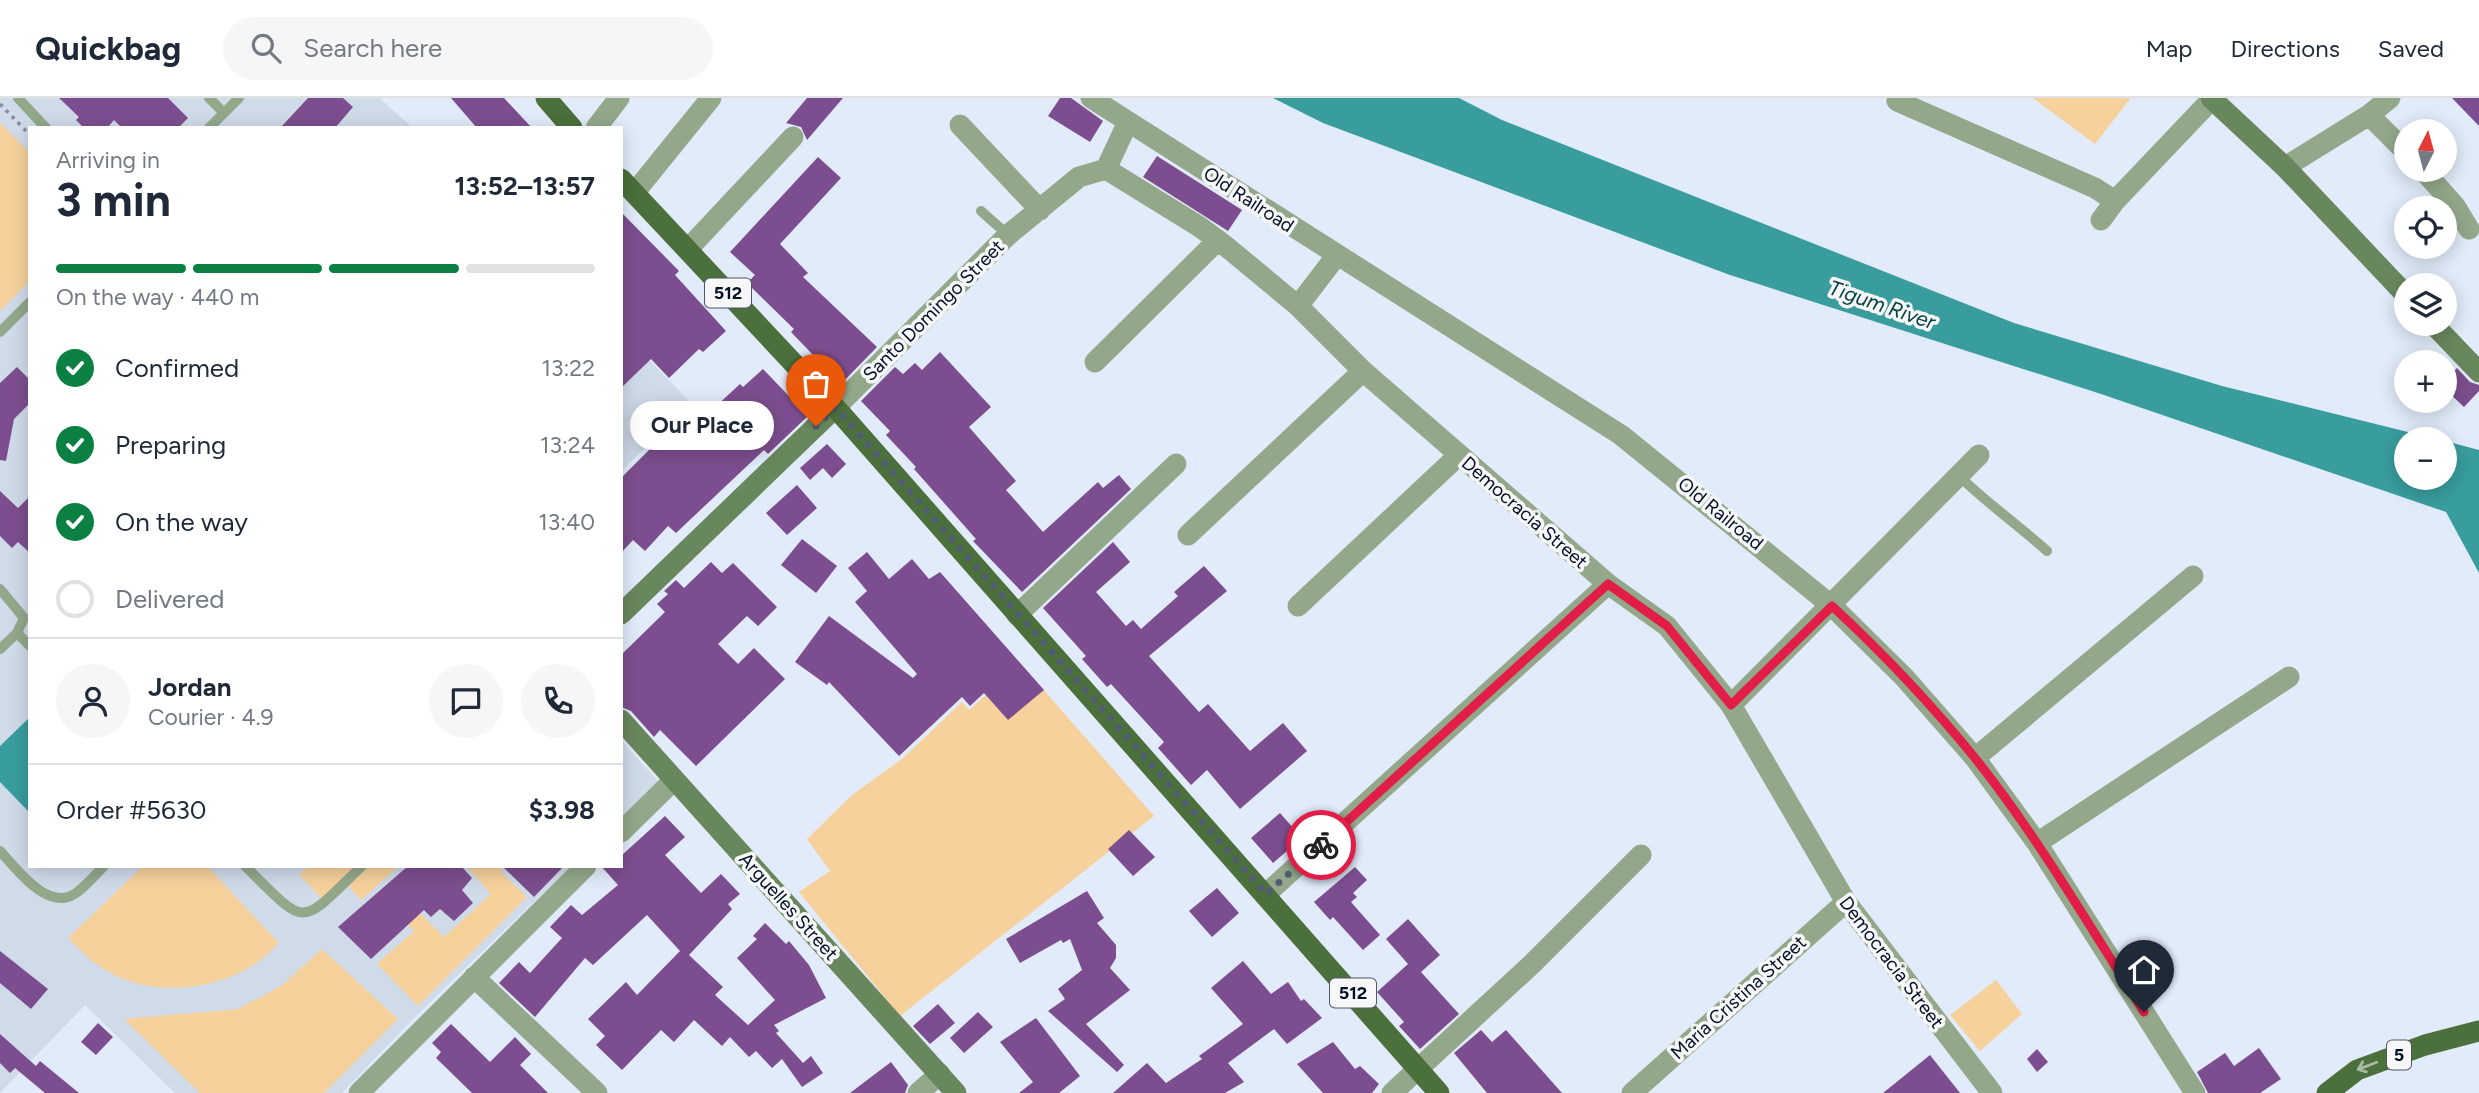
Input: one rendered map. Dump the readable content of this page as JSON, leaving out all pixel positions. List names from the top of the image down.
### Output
{
  "streets": {
    "main road": ["512", "5"],
    "street": [
      "Old Railroad",
      "Santo Domingo Street",
      "Democracia Street",
      "Arguelles Street",
      "Maria Cristina Street"
    ]
  },
  "crossings": [
    ["512", "Santo Domingo Street"],
    ["Santo Domingo Street", "Democracia Street"],
    ["Democracia Street", "Maria Cristina Street"]
  ],
  "water": ["Tigum River"],
  "places": ["Our Place"],
  "north": "top",
  "page": {
    "header": "Quickbag",
    "search": "Search here",
    "nav": ["Map", "Directions", "Saved"],
    "map_buttons": ["+", "−"],
    "heading": ["3 min", "Arriving in", "13:52–13:57"],
    "panel": [
      "Jordan",
      "Courier · 4.9",
      "Order #5630",
      "$3.98"
    ],
    "bar": "On the way · 440 m",
    "list": [
      ["Confirmed", "13:22"],
      ["Preparing", "13:24"],
      ["On the way", "13:40"],
      "Delivered"
    ],
    "bubble": "Our Place"
  }
}
